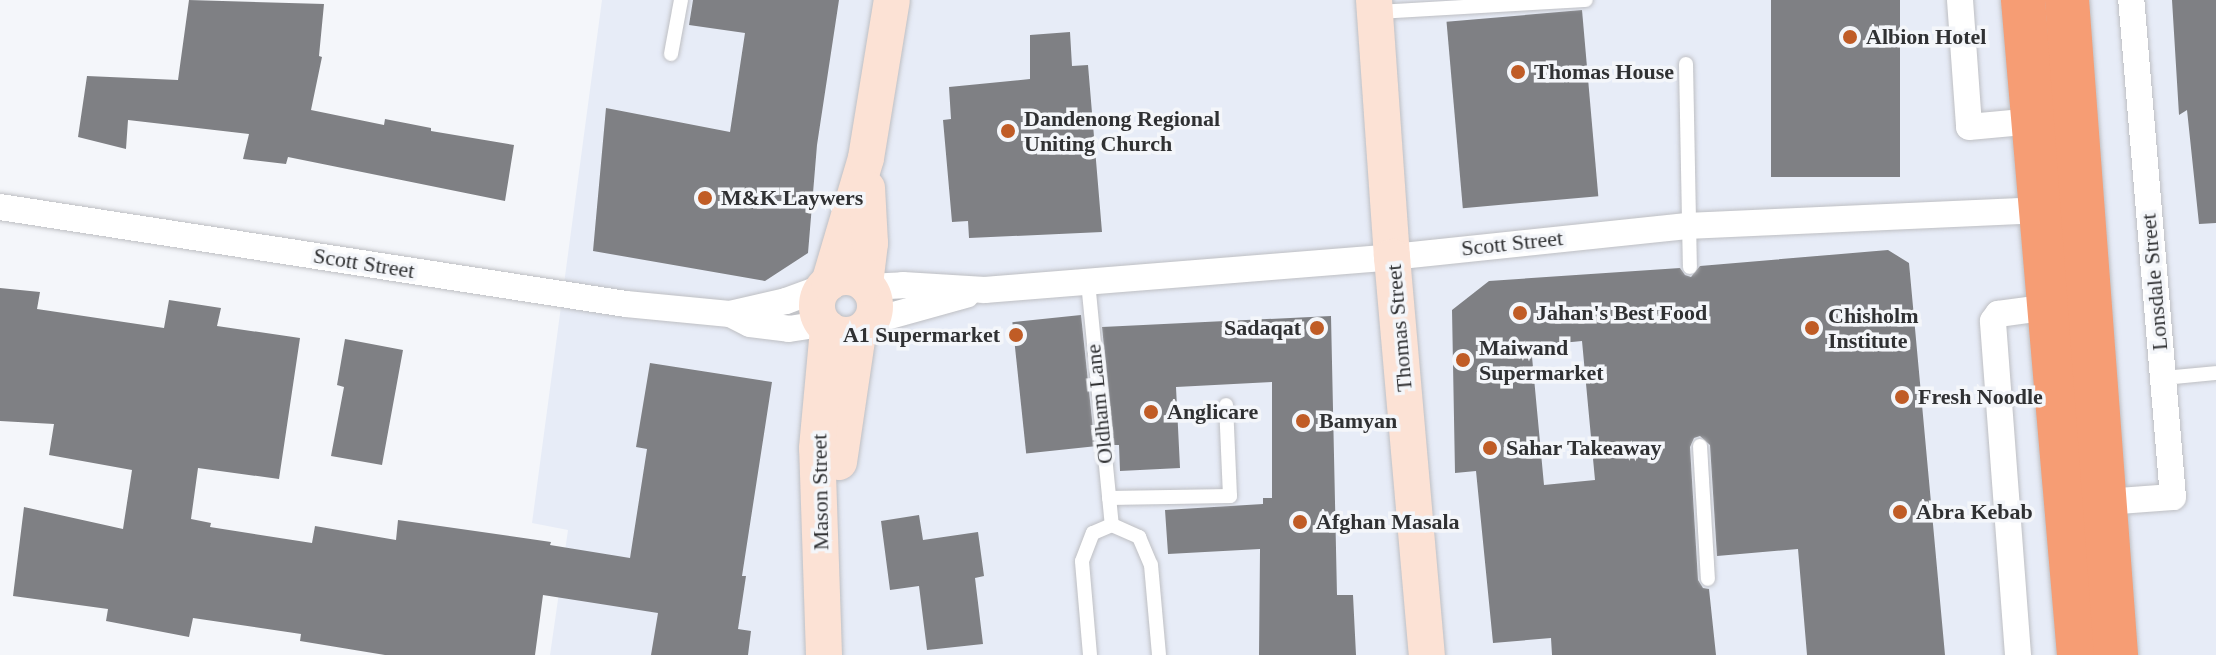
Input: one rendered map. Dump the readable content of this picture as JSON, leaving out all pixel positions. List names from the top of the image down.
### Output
{
  "streets": {
    "street": [
      "Scott Street",
      "Lonsdale Street",
      "Thomas Street",
      "Mason Street"
    ],
    "lane": ["Oldham Lane"]
  },
  "crossings": [
    ["Scott Street", "Thomas Street"],
    ["Scott Street", "Oldham Lane"],
    ["Scott Street", "Mason Street"]
  ],
  "places": [
    "Albion Hotel",
    "Thomas House",
    "Dandenong Regional Uniting Church",
    "M&K Laywers",
    "Jahan's Best Food",
    "Sadaqat",
    "Chisholm Institute",
    "A1 Supermarket",
    "Maiwand Supermarket",
    "Fresh Noodle",
    "Anglicare",
    "Bamyan",
    "Sahar Takeaway",
    "Abra Kebab",
    "Afghan Masala"
  ]
}
